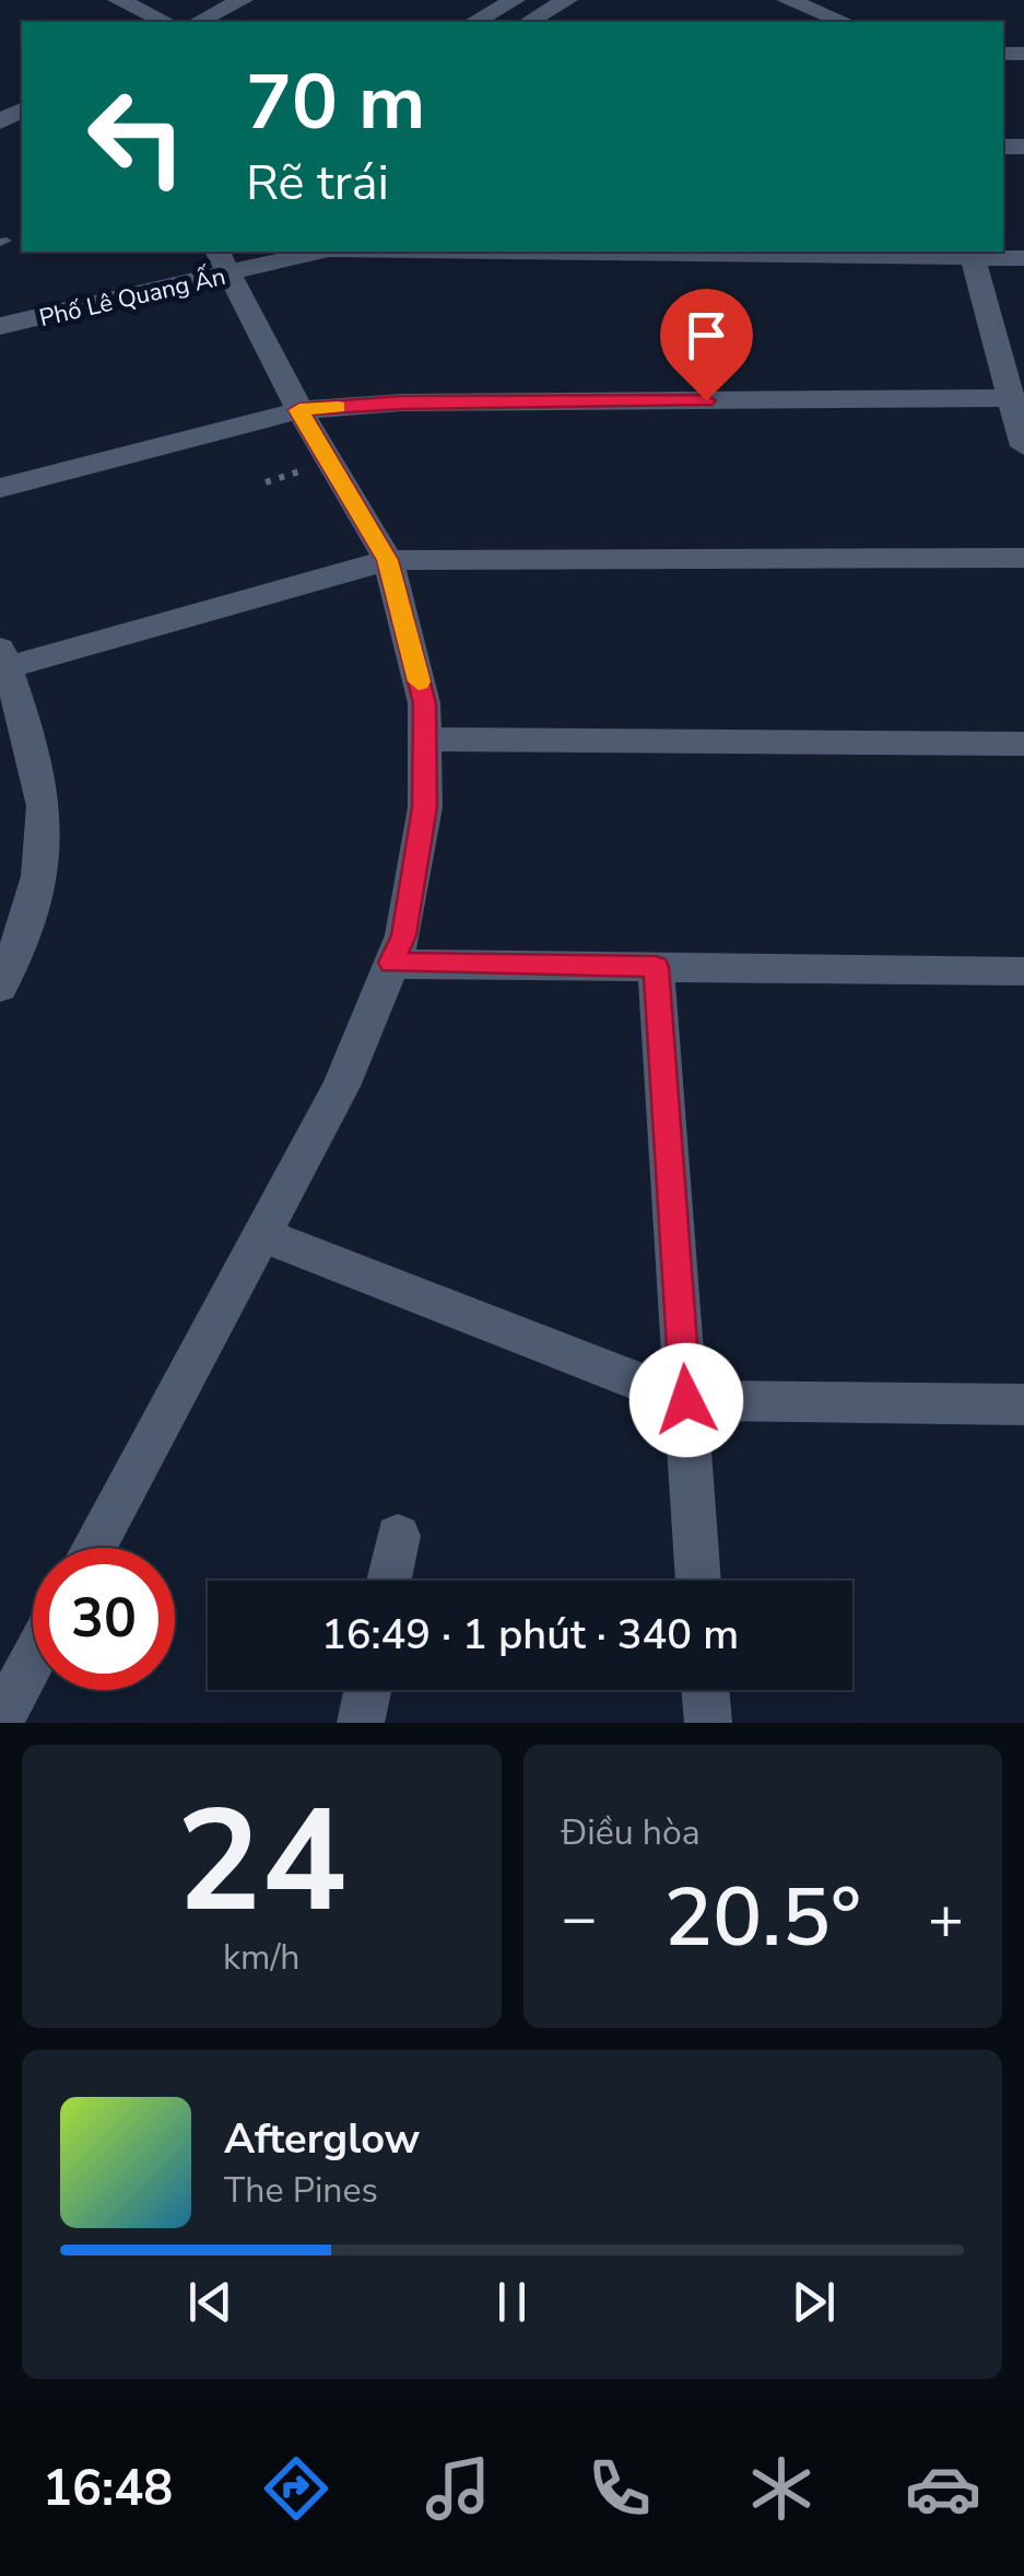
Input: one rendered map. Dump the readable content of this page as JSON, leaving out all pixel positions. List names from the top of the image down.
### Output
{
  "streets": {
    "street": ["Phố Lê Quang Ấn"]
  },
  "page": {
    "turn": ["70 m", "Rẽ trái"],
    "limit": "30",
    "trip": "16:49 · 1 phút · 340 m",
    "tile": [
      ["24", "km/h"],
      "Điều hòa"
    ],
    "heat": ["−", "20.5°", "+"],
    "song": ["Afterglow", "The Pines"],
    "tabs": "16:48"
  }
}
